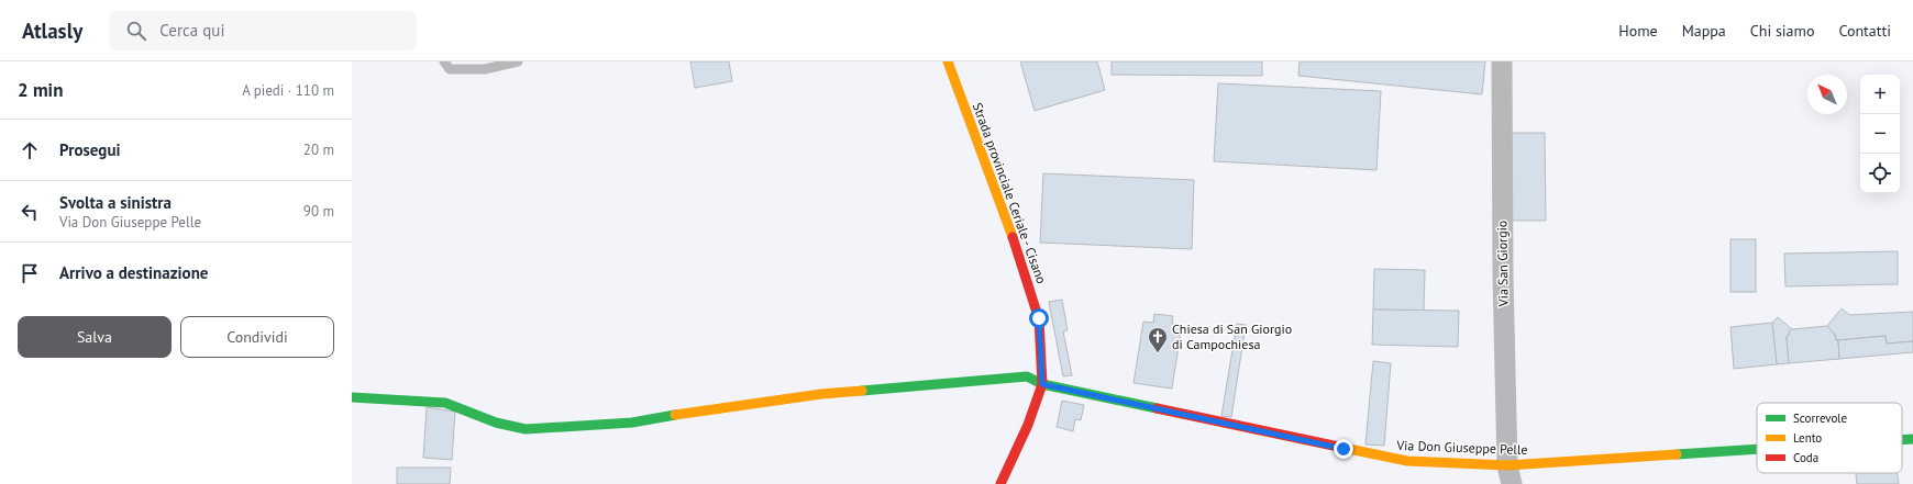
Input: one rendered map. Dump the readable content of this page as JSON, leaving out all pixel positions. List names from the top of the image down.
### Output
{
  "streets": {
    "street": ["Strada provinciale Ceriale - Cisano", "Via San Giorgio", "Via Don Giuseppe Pelle"]
  },
  "crossings": [
    ["Strada provinciale Ceriale - Cisano", "Via Don Giuseppe Pelle"],
    ["Via San Giorgio", "Via Don Giuseppe Pelle"]
  ],
  "places": {
    "church": ["Chiesa di San Giorgio di Campochiesa"]
  },
  "legend": ["Scorrevole", "Lento", "Coda"],
  "north": "top left",
  "page": {
    "header": "Atlasly",
    "search": "Cerca qui",
    "nav": [
      "Home",
      "Mappa",
      "Chi siamo",
      "Contatti"
    ],
    "heading": ["2 min", "A piedi · 110 m"],
    "map_buttons": ["+", "−"],
    "list": [
      ["Prosegui", "20 m"],
      ["Svolta a sinistra", "Via Don Giuseppe Pelle", "90 m"],
      "Arrivo a destinazione"
    ],
    "buttons": ["Salva", "Condividi"]
  }
}
